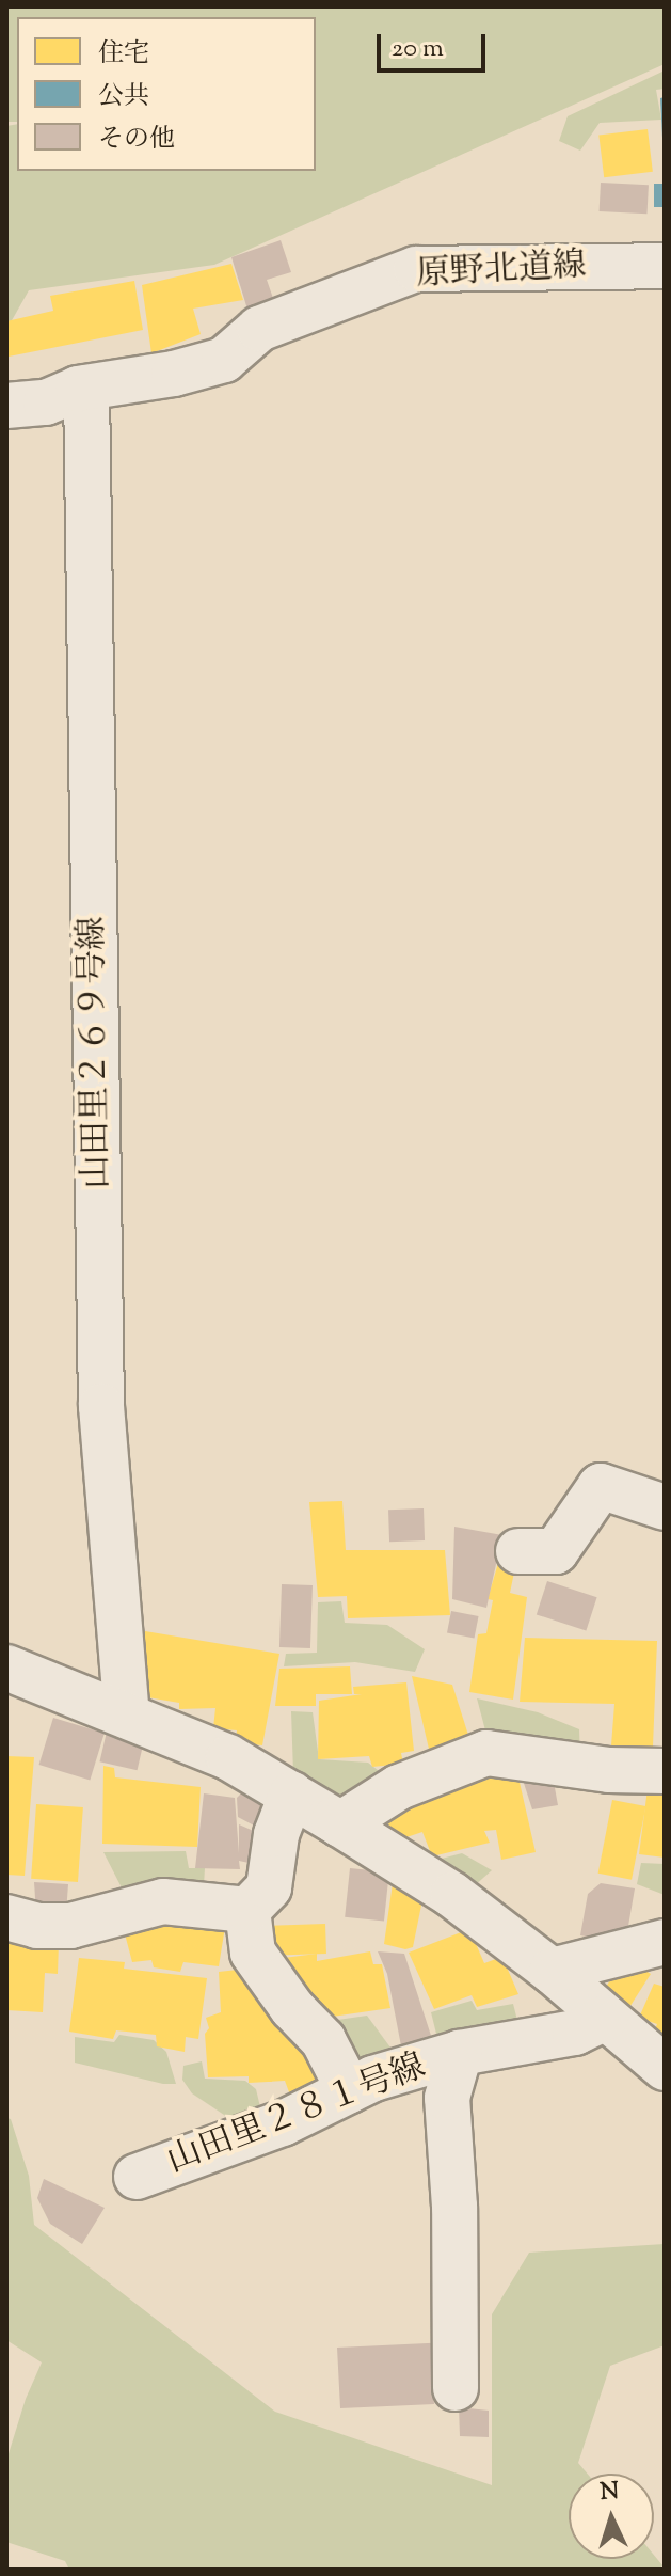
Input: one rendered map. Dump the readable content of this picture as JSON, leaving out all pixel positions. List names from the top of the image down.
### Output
{
  "streets": {
    "street": ["原野北道線", "山田里２６９号線", "山田里２８１号線"]
  },
  "crossings": [
    ["原野北道線", "山田里２６９号線"]
  ],
  "legend": ["住宅", "公共", "その他"],
  "scale_bar": "20 m",
  "north": "top"
}
